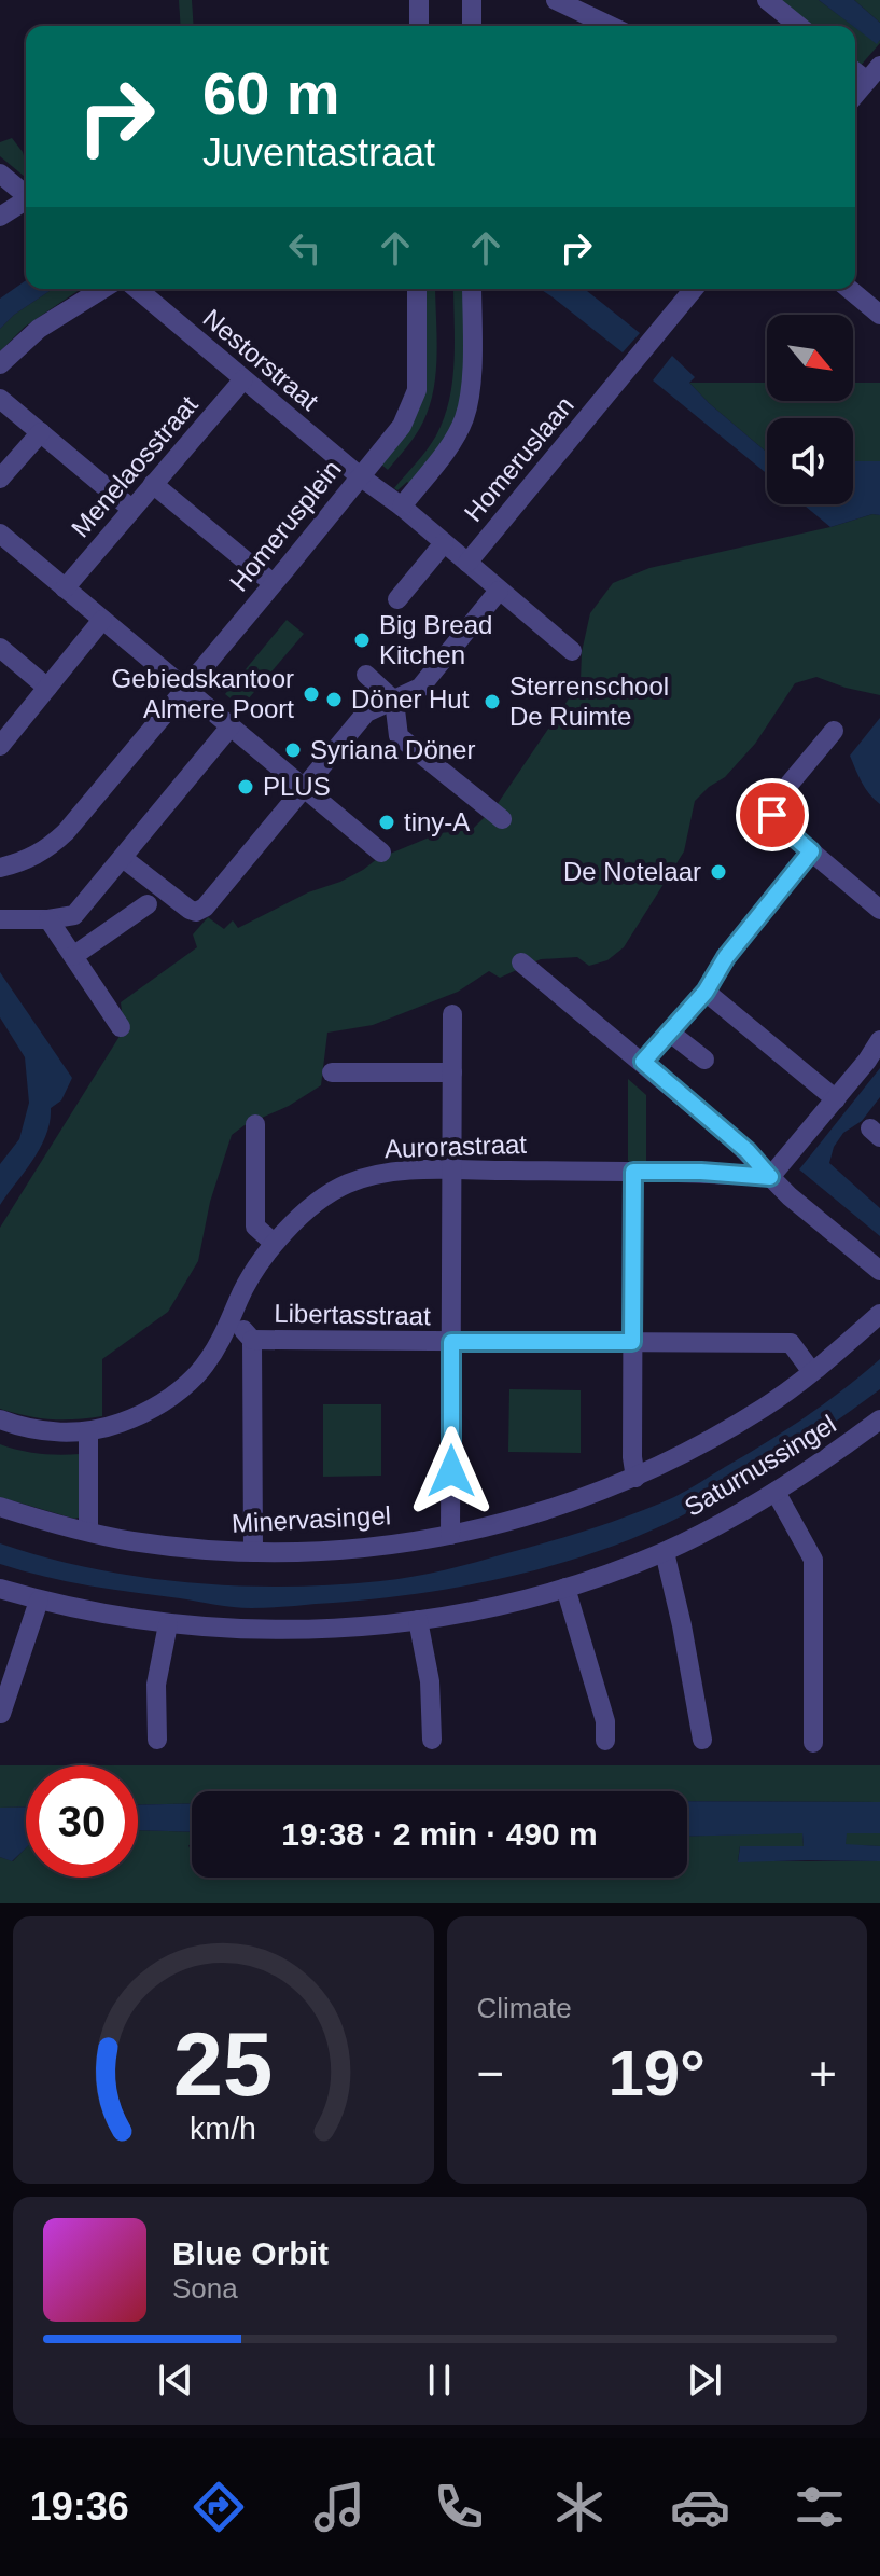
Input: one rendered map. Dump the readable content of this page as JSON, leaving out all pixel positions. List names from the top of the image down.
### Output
{
  "streets": {
    "street": [
      "Nestorstraat",
      "Homeruslaan",
      "Menelaosstraat",
      "Homerusplein",
      "Aurorastraat",
      "Libertasstraat",
      "Saturnussingel",
      "Minervasingel"
    ]
  },
  "crossings": [
    ["Nestorstraat", "Homeruslaan"],
    ["Nestorstraat", "Menelaosstraat"],
    ["Nestorstraat", "Homerusplein"],
    ["Homeruslaan", "Homerusplein"],
    ["Libertasstraat", "Minervasingel"]
  ],
  "places": [
    "Big Bread Kitchen",
    "Gebiedskantoor Almere Poort",
    "Döner Hut",
    "Sterrenschool De Ruimte",
    "Syriana Döner",
    "PLUS",
    "tiny-A",
    "De Notelaar"
  ],
  "north": "bottom right",
  "page": {
    "turn": ["60 m", "Juventastraat"],
    "limit": "30",
    "trip": "19:38 · 2 min · 490 m",
    "tile": "Climate",
    "heat": ["−", "19°", "+"],
    "song": ["Blue Orbit", "Sona"],
    "tabs": "19:36",
    "gauge": ["25", "km/h"]
  }
}
